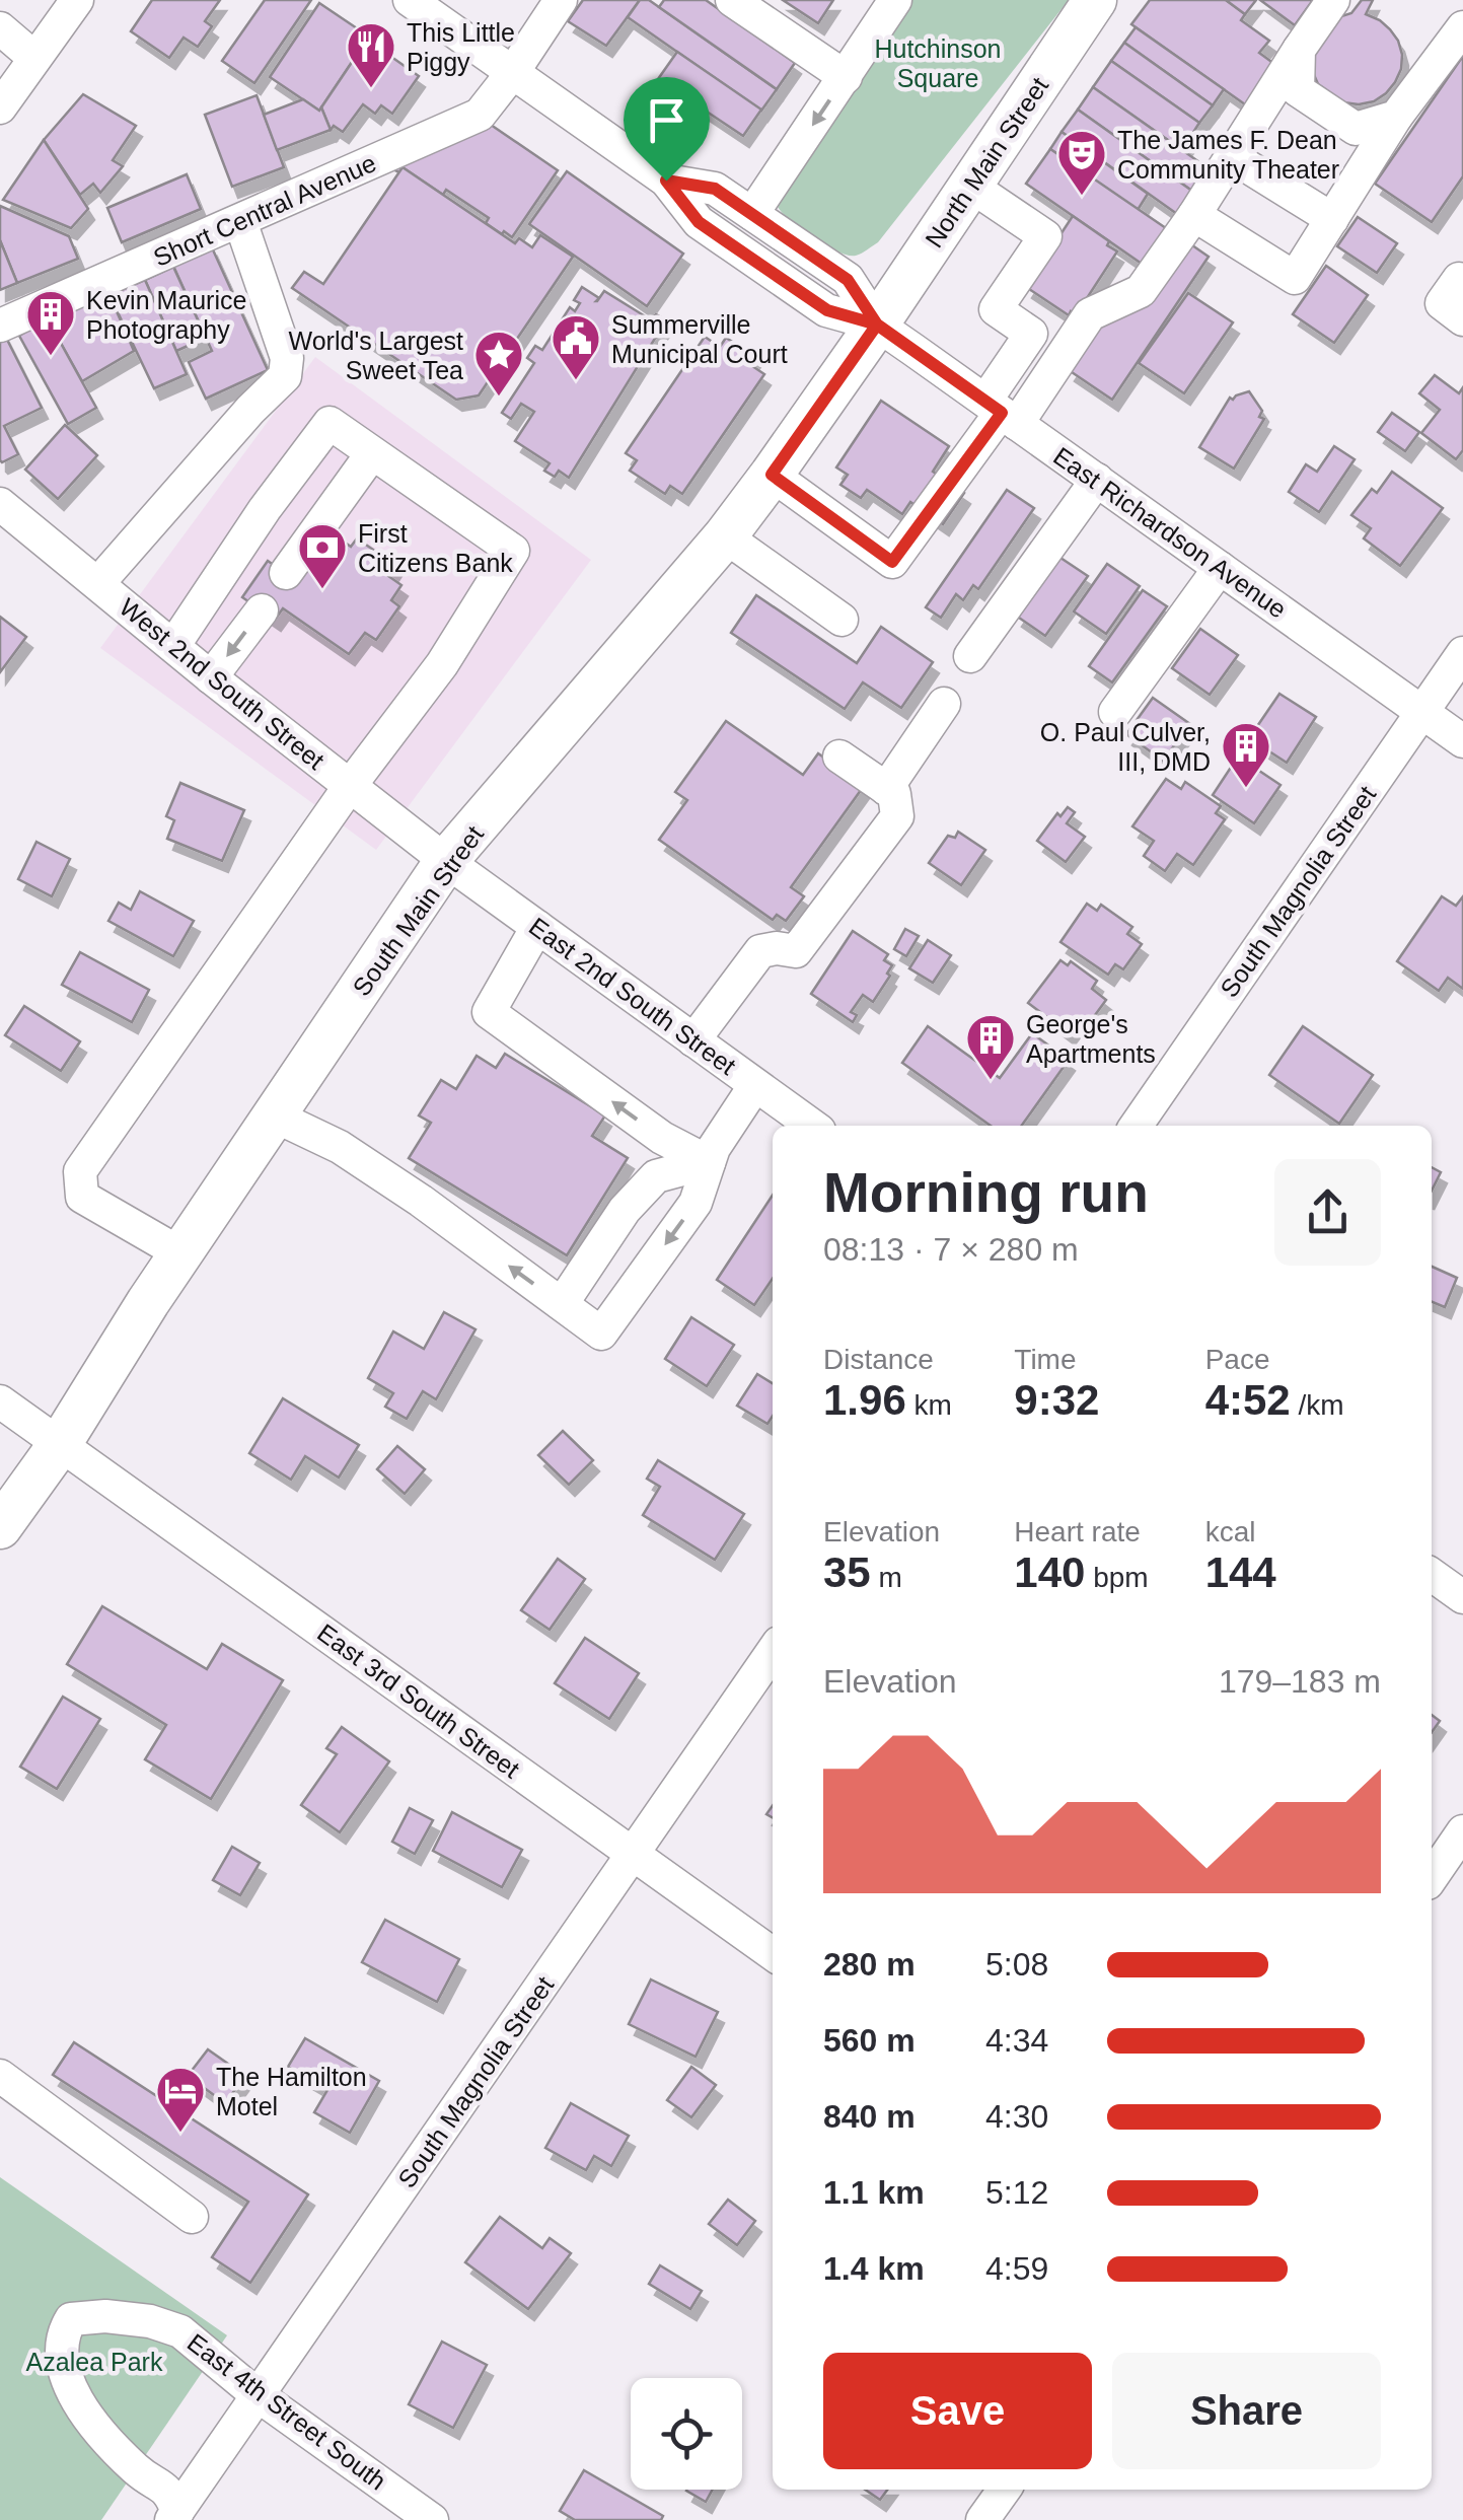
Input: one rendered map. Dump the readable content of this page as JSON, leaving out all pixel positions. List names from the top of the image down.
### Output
{
  "streets": {
    "main road": ["North Main Street", "South Main Street"],
    "street": [
      "Short Central Avenue",
      "East Richardson Avenue",
      "West 2nd South Street",
      "South Magnolia Street",
      "East 2nd South Street",
      "East 3rd South Street",
      "East 4th Street South"
    ]
  },
  "crossings": [
    ["North Main Street", "East Richardson Avenue"],
    ["North Main Street", "South Main Street"],
    ["East Richardson Avenue", "South Magnolia Street"],
    ["East Richardson Avenue", "South Main Street"],
    ["West 2nd South Street", "South Main Street"],
    ["West 2nd South Street", "East 2nd South Street"],
    ["South Magnolia Street", "East 3rd South Street"],
    ["South Magnolia Street", "East 4th Street South"],
    ["South Main Street", "East 2nd South Street"],
    ["South Main Street", "East 3rd South Street"]
  ],
  "parks": ["Hutchinson Square", "Azalea Park"],
  "places": {
    "restaurant": ["This Little Piggy"],
    "theatre": ["The James F. Dean Community Theater"],
    "building": ["Kevin Maurice Photography", "O. Paul Culver, III, DMD", "George's Apartments"],
    "public building": ["Summerville Municipal Court"],
    "place": ["World's Largest Sweet Tea"],
    "bank": ["First Citizens Bank"],
    "hotel": ["The Hamilton Motel"]
  },
  "page": {
    "heading": ["Morning run", "08:13 · 7 × 280 m"],
    "stats": [
      ["Distance", "1.96 km"],
      ["Time", "9:32"],
      ["Pace", "4:52 /km"],
      ["Elevation", "35 m"],
      ["Heart rate", "140 bpm"],
      ["kcal", "144"]
    ],
    "chart": ["Elevation", "179–183 m"],
    "list": [
      {
        "name": "280 m",
        "note": "5:08"
      },
      {
        "name": "560 m",
        "note": "4:34"
      },
      {
        "name": "840 m",
        "note": "4:30"
      },
      {
        "name": "1.1 km",
        "note": "5:12"
      },
      {
        "name": "1.4 km",
        "note": "4:59"
      }
    ],
    "buttons": ["Save", "Share"]
  }
}
